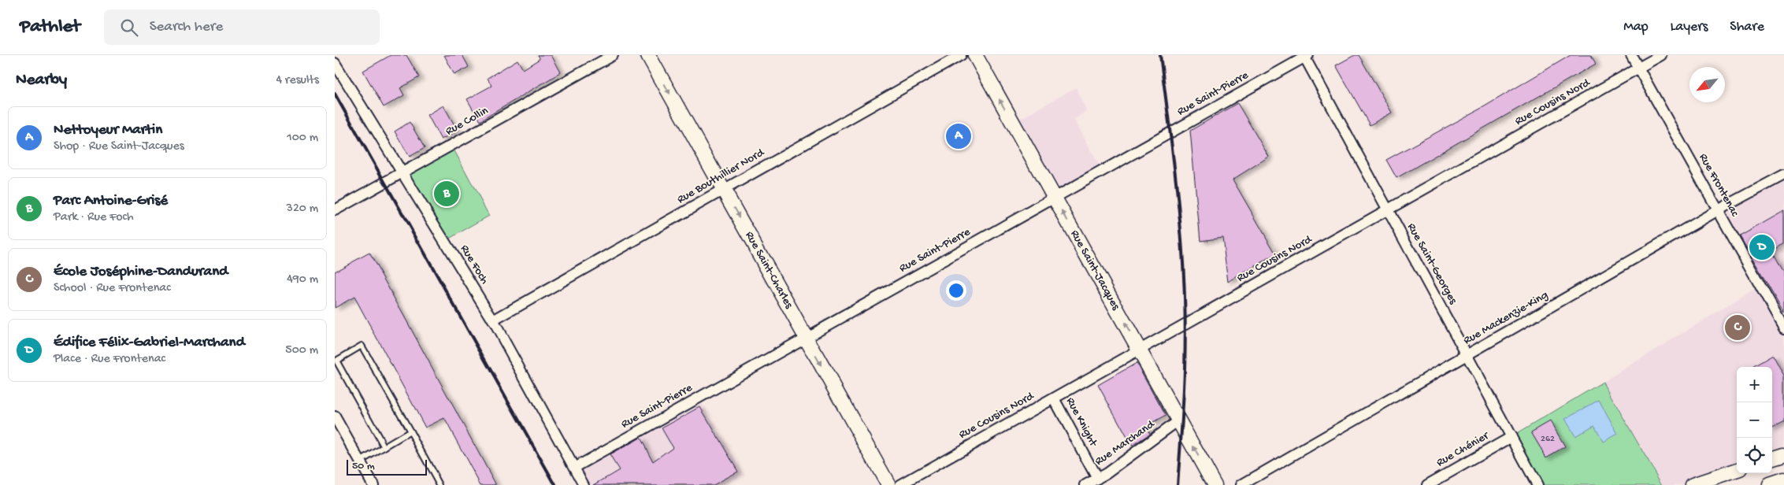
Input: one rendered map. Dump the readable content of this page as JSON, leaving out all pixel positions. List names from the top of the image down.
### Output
{
  "streets": {
    "street": [
      "Rue Saint-Pierre",
      "Rue Cousins Nord",
      "Rue Collin",
      "Rue Bouthillier Nord",
      "Rue Frontenac",
      "Rue Saint-Georges",
      "Rue Foch",
      "Rue Saint-Charles",
      "Rue Saint-Jacques",
      "Rue Mackenzie-King",
      "Rue Knight",
      "Rue Marchand",
      "Rue Chénier"
    ]
  },
  "crossings": [
    ["Rue Saint-Pierre", "Rue Saint-Georges"],
    ["Rue Saint-Pierre", "Rue Foch"],
    ["Rue Saint-Pierre", "Rue Saint-Charles"],
    ["Rue Saint-Pierre", "Rue Saint-Jacques"],
    ["Rue Cousins Nord", "Rue Frontenac"],
    ["Rue Cousins Nord", "Rue Saint-Georges"],
    ["Rue Cousins Nord", "Rue Saint-Jacques"],
    ["Rue Cousins Nord", "Rue Knight"],
    ["Rue Collin", "Rue Foch"],
    ["Rue Bouthillier Nord", "Rue Foch"],
    ["Rue Bouthillier Nord", "Rue Saint-Charles"],
    ["Rue Frontenac", "Rue Mackenzie-King"],
    ["Rue Saint-Georges", "Rue Mackenzie-King"],
    ["Rue Saint-Georges", "Rue Chénier"],
    ["Rue Saint-Jacques", "Rue Marchand"],
    ["Rue Knight", "Rue Marchand"]
  ],
  "one_way": ["Rue Saint-Charles", "Rue Saint-Jacques"],
  "house_numbers": ["262"],
  "scale_bar": "50 m",
  "north": "bottom left",
  "page": {
    "header": "Pathlet",
    "search": "Search here",
    "nav": ["Map", "Layers", "Share"],
    "heading": ["Nearby", "4 results"],
    "list": [
      {
        "mark": "A",
        "name": "Nettoyeur Martin",
        "note": "Shop · Rue Saint-Jacques",
        "value": "100 m"
      },
      {
        "mark": "B",
        "name": "Parc Antoine-Grisé",
        "note": "Park · Rue Foch",
        "value": "320 m"
      },
      {
        "mark": "C",
        "name": "École Joséphine-Dandurand",
        "note": "School · Rue Frontenac",
        "value": "490 m"
      },
      {
        "mark": "D",
        "name": "Édifice Félix-Gabriel-Marchand",
        "note": "Place · Rue Frontenac",
        "value": "500 m"
      }
    ],
    "pins": [
      "A",
      "B",
      "D",
      "C"
    ],
    "map_buttons": ["+", "−"],
    "scale": "50 m"
  }
}
